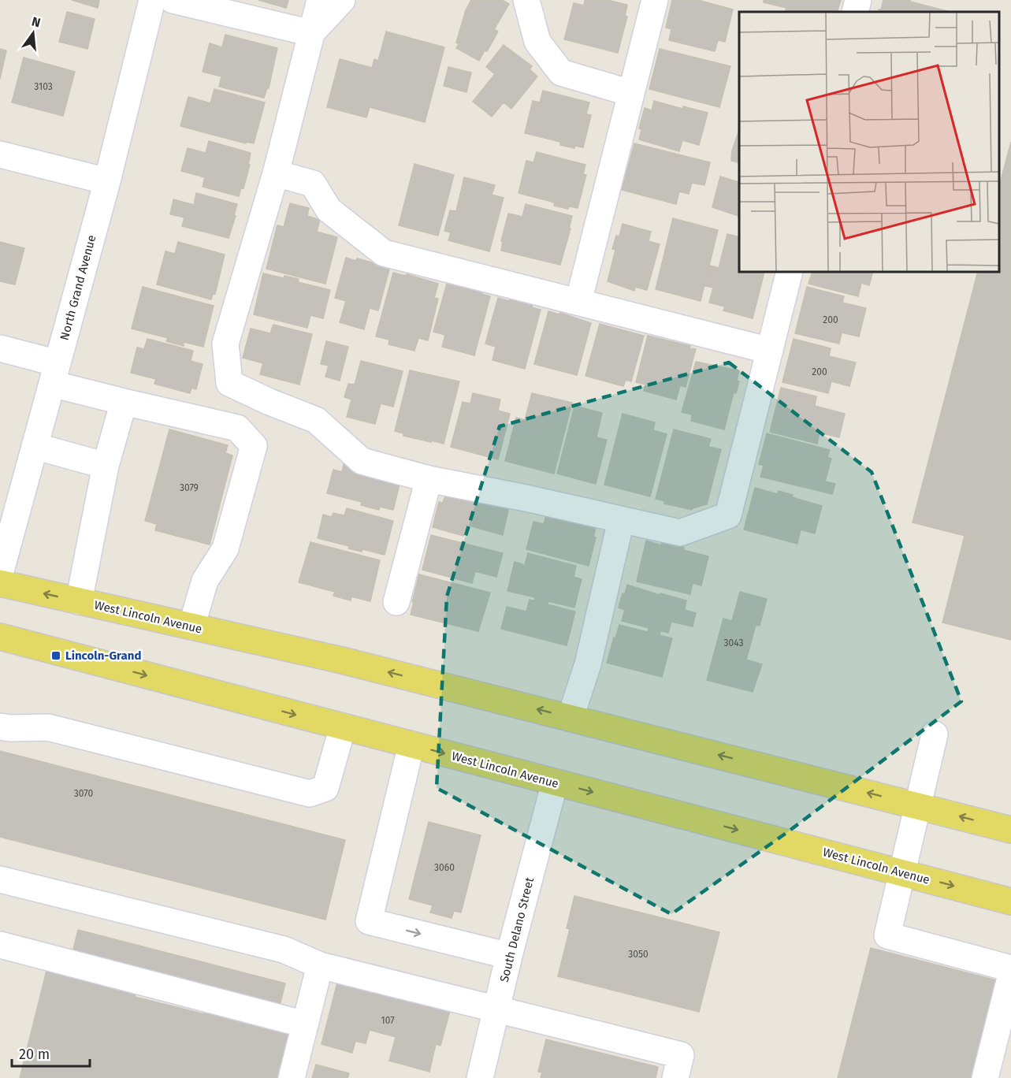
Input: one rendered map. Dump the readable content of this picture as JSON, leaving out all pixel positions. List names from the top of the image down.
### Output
{
  "streets": {
    "main road": ["West Lincoln Avenue"],
    "street": ["North Grand Avenue", "South Delano Street"]
  },
  "crossings": [
    ["West Lincoln Avenue", "South Delano Street"]
  ],
  "places": {
    "transit": ["Lincoln-Grand"]
  },
  "house_numbers": [
    "3103",
    "200",
    "200",
    "3079",
    "3043",
    "3070",
    "3060",
    "3050",
    "107"
  ],
  "scale_bar": "20 m",
  "north": "top"
}
